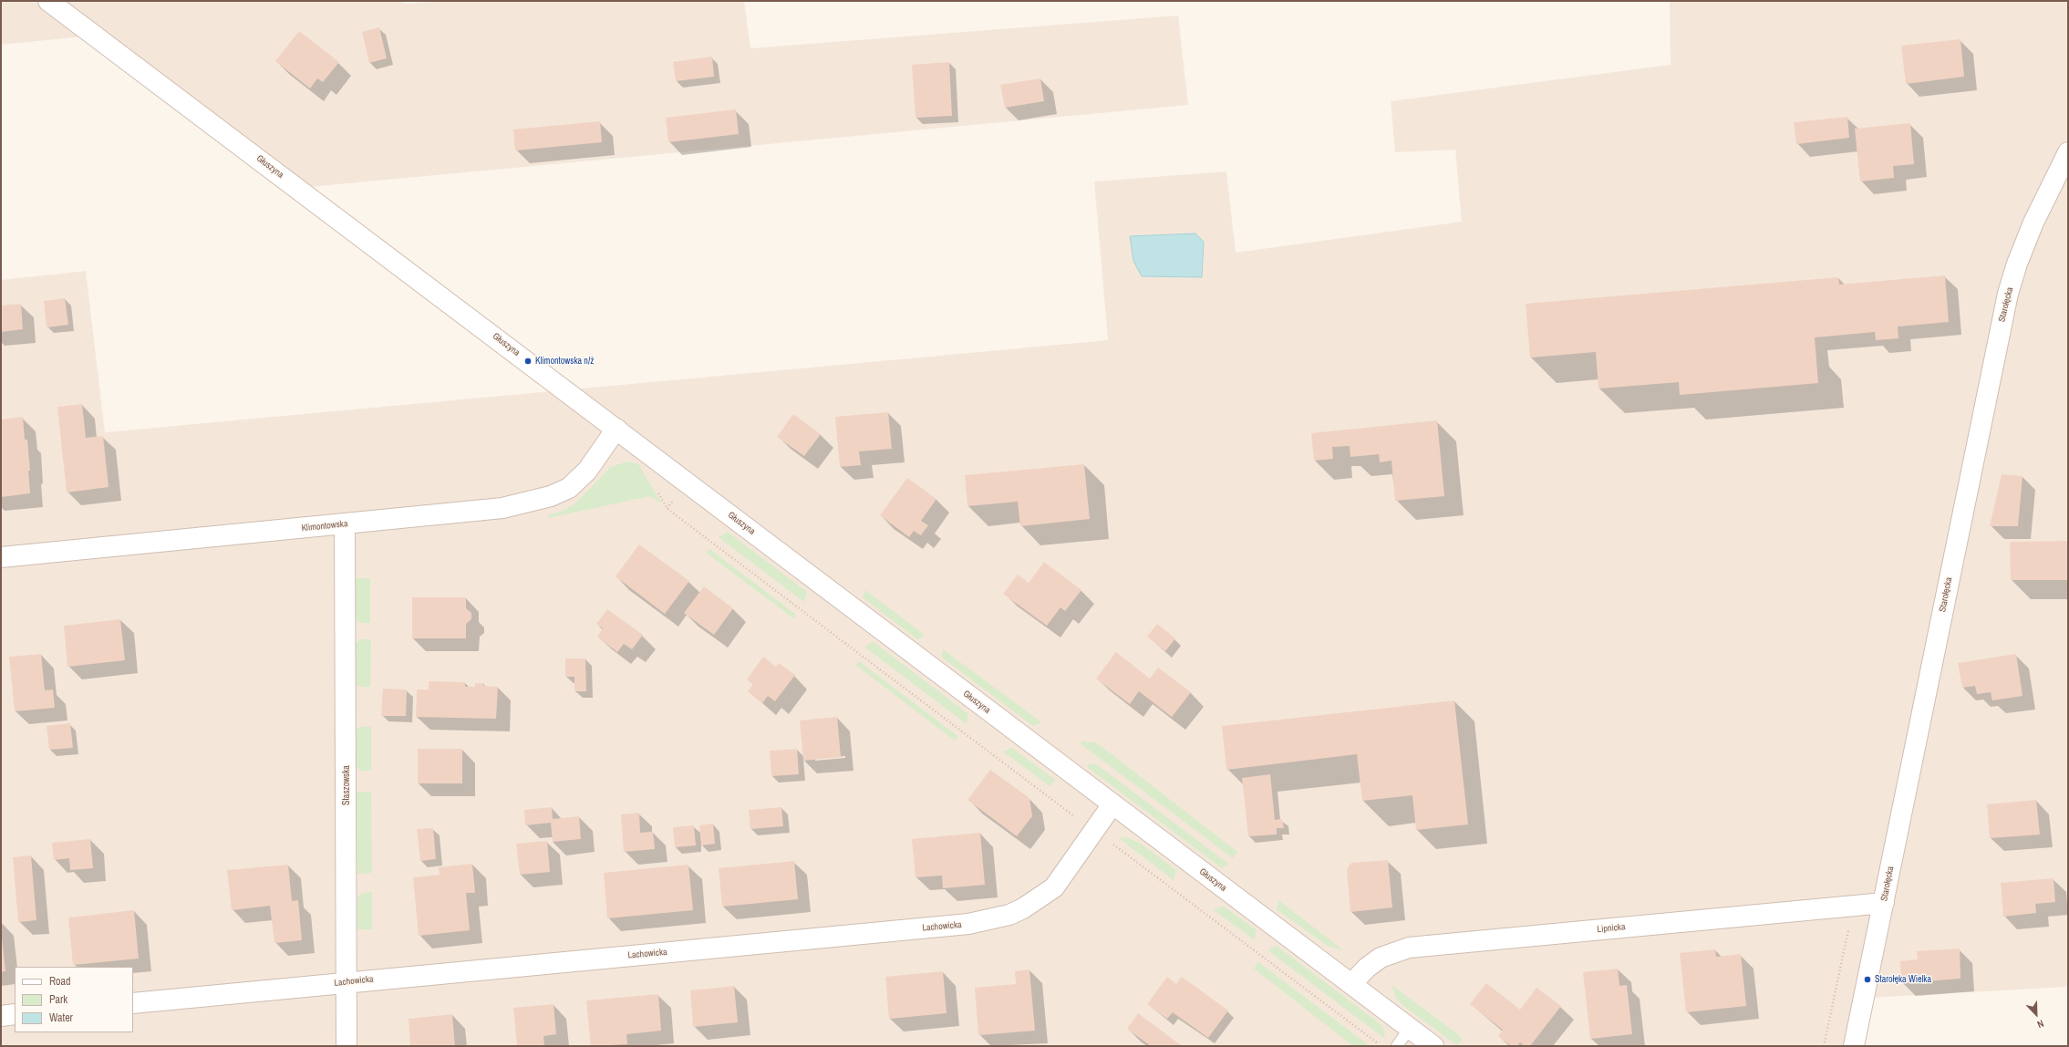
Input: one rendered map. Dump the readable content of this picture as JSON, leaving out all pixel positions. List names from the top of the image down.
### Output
{
  "streets": {
    "street": [
      "Głuszyna",
      "Starołęcka",
      "Klimontowska",
      "Staszowska",
      "Lachowicka",
      "Lipnicka"
    ]
  },
  "crossings": [
    ["Głuszyna", "Klimontowska"],
    ["Głuszyna", "Lachowicka"],
    ["Głuszyna", "Lipnicka"],
    ["Starołęcka", "Lipnicka"],
    ["Klimontowska", "Staszowska"],
    ["Staszowska", "Lachowicka"]
  ],
  "places": ["Klimontowska n/ż", "Starołęka Wielka"],
  "legend": ["Road", "Park", "Water"],
  "north": "bottom right"
}
